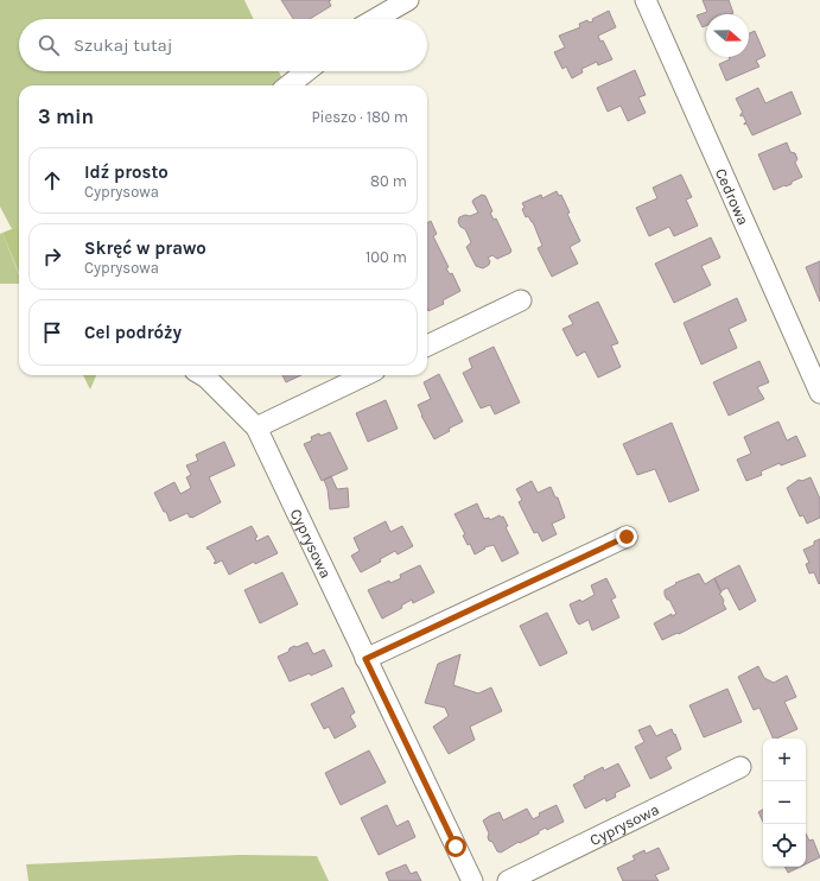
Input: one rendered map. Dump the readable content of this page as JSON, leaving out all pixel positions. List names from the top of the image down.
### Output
{
  "streets": {
    "street": ["Cedrowa", "Cyprysowa"]
  },
  "north": "right",
  "page": {
    "search": "Szukaj tutaj",
    "heading": ["3 min", "Pieszo · 180 m"],
    "list": [
      ["Idź prosto", "Cyprysowa", "80 m"],
      ["Skręć w prawo", "Cyprysowa", "100 m"],
      "Cel podróży"
    ],
    "map_buttons": ["+", "−"]
  }
}
